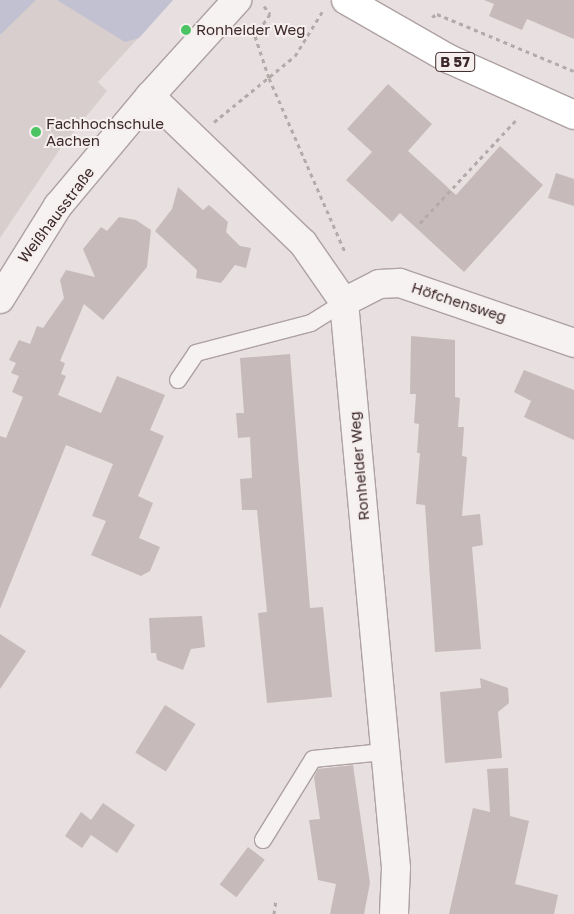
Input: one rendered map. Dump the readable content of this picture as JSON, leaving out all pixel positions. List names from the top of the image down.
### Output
{
  "streets": {
    "main road": ["B 57"],
    "street": ["Weißhausstraße", "Höfchensweg", "Ronheider Weg"]
  },
  "crossings": [
    ["Weißhausstraße", "Ronheider Weg"],
    ["Höfchensweg", "Ronheider Weg"]
  ],
  "places": ["Ronheider Weg", "Fachhochschule Aachen"]
}
